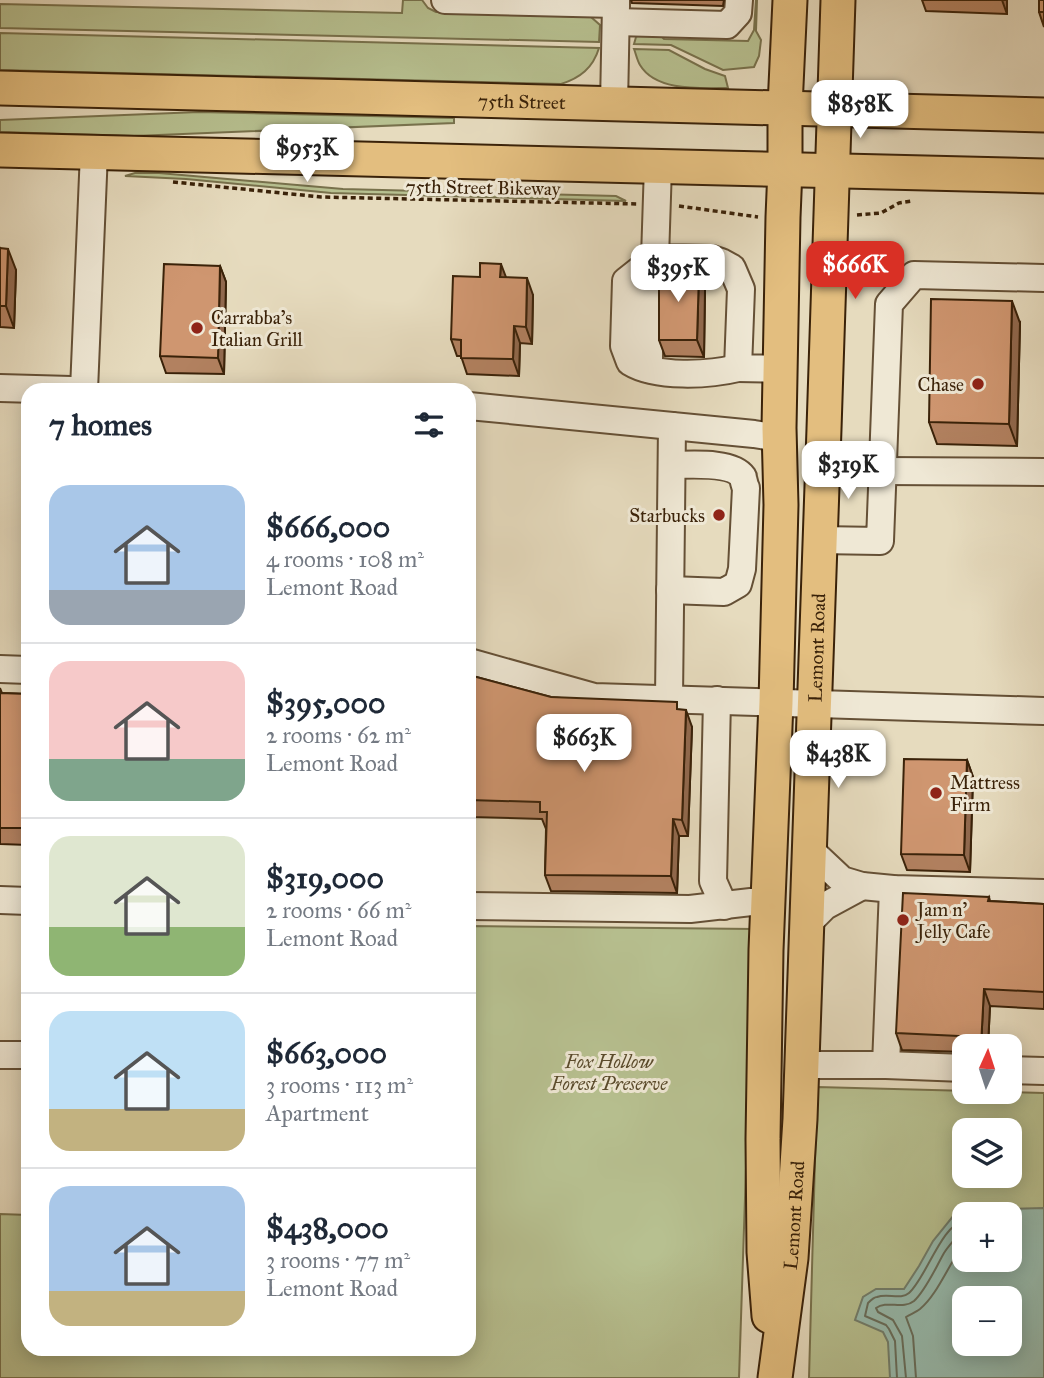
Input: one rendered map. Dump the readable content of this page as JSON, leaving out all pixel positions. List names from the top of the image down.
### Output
{
  "streets": {
    "main road": ["75th Street", "Lemont Road"],
    "path": ["75th Street Bikeway"]
  },
  "crossings": [
    ["75th Street", "Lemont Road"]
  ],
  "parks": ["Fox Hollow Forest Preserve"],
  "places": [
    "Carrabba's Italian Grill",
    "Chase",
    "Starbucks",
    "Mattress Firm",
    "Jam n' Jelly Cafe"
  ],
  "north": "top",
  "page": {
    "price": [
      "$858K",
      "$953K",
      "$666K",
      "$395K",
      "$319K",
      "$663K",
      "$438K"
    ],
    "heading": "7 homes",
    "list": [
      {
        "name": "$666,000",
        "note": "4 rooms · 108 m² · Lemont Road"
      },
      {
        "name": "$395,000",
        "note": "2 rooms · 62 m² · Lemont Road"
      },
      {
        "name": "$319,000",
        "note": "2 rooms · 66 m² · Lemont Road"
      },
      {
        "name": "$663,000",
        "note": "3 rooms · 113 m² · Apartment"
      },
      {
        "name": "$438,000",
        "note": "3 rooms · 77 m² · Lemont Road"
      }
    ],
    "map_buttons": ["+", "−"]
  }
}
